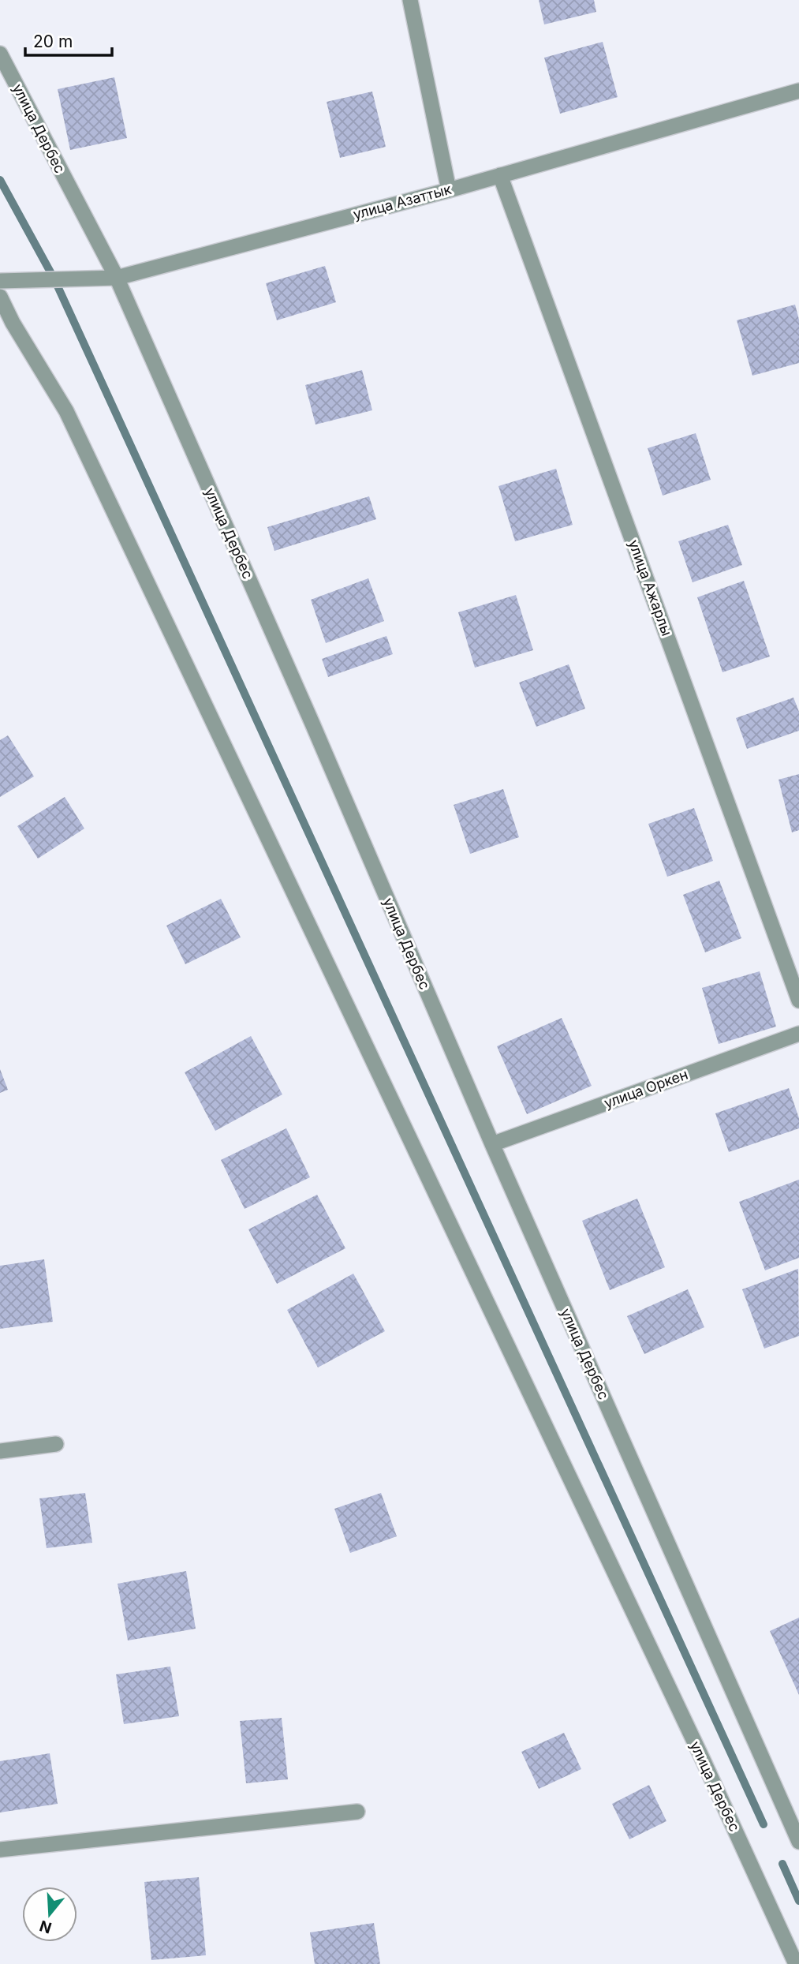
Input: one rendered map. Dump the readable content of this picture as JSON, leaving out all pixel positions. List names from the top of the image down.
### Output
{
  "streets": {
    "street": [
      "улица Дербес",
      "улица Азаттык",
      "улица Ажарлы",
      "улица Оркен"
    ]
  },
  "crossings": [
    ["улица Дербес", "улица Азаттык"],
    ["улица Дербес", "улица Оркен"],
    ["улица Азаттык", "улица Ажарлы"]
  ],
  "scale_bar": "20 m",
  "north": "bottom"
}
